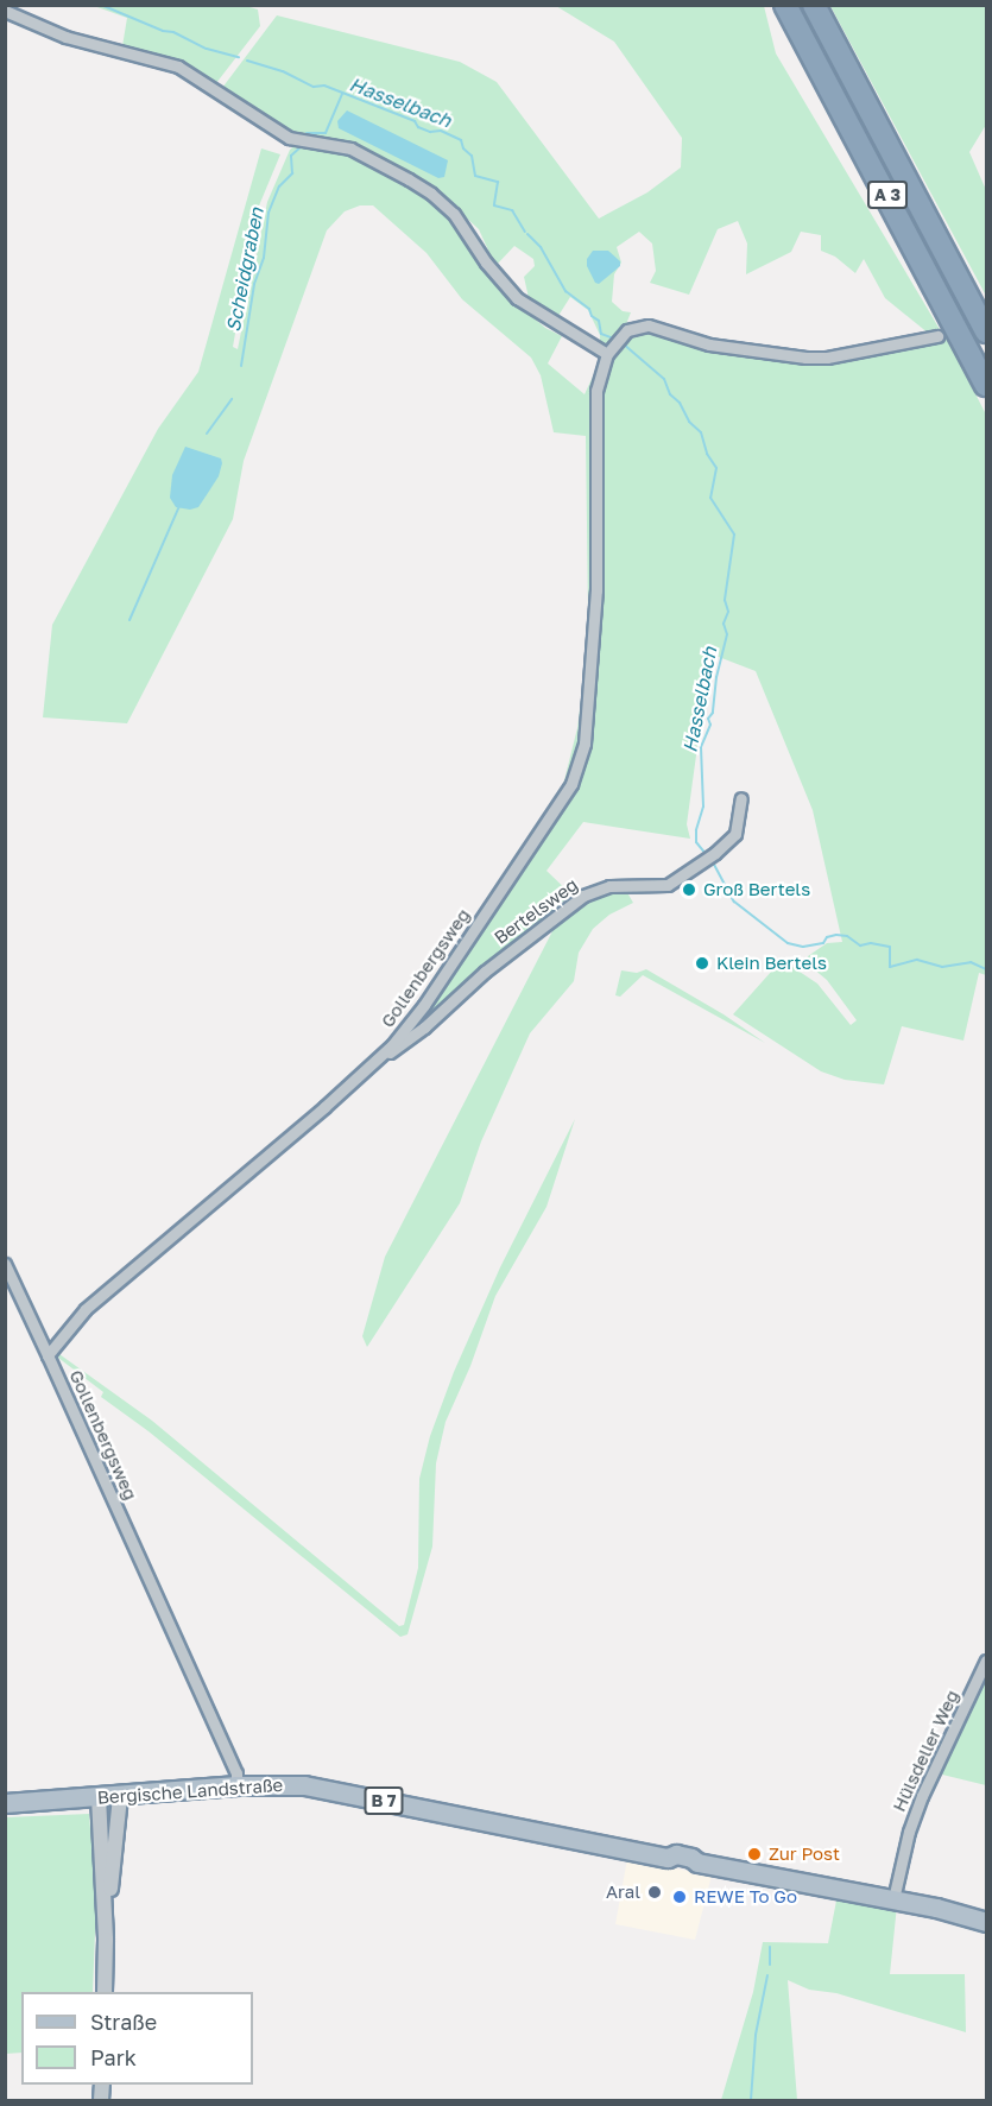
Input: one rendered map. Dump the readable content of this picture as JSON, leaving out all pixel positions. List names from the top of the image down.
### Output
{
  "streets": {
    "highway": ["A 3"],
    "main road": ["Bergische Landstraße", "B 7"],
    "street": ["Bertelsweg", "Gollenbergsweg", "Hülsdeller Weg"]
  },
  "crossings": [
    ["Bertelsweg", "Gollenbergsweg"],
    ["Gollenbergsweg", "Bergische Landstraße"],
    ["Hülsdeller Weg", "Bergische Landstraße"]
  ],
  "water": ["Hasselbach", "Scheidgraben"],
  "places": [
    "Groß Bertels",
    "Klein Bertels",
    "Zur Post",
    "Aral",
    "REWE To Go"
  ],
  "legend": ["Straße", "Park"]
}
